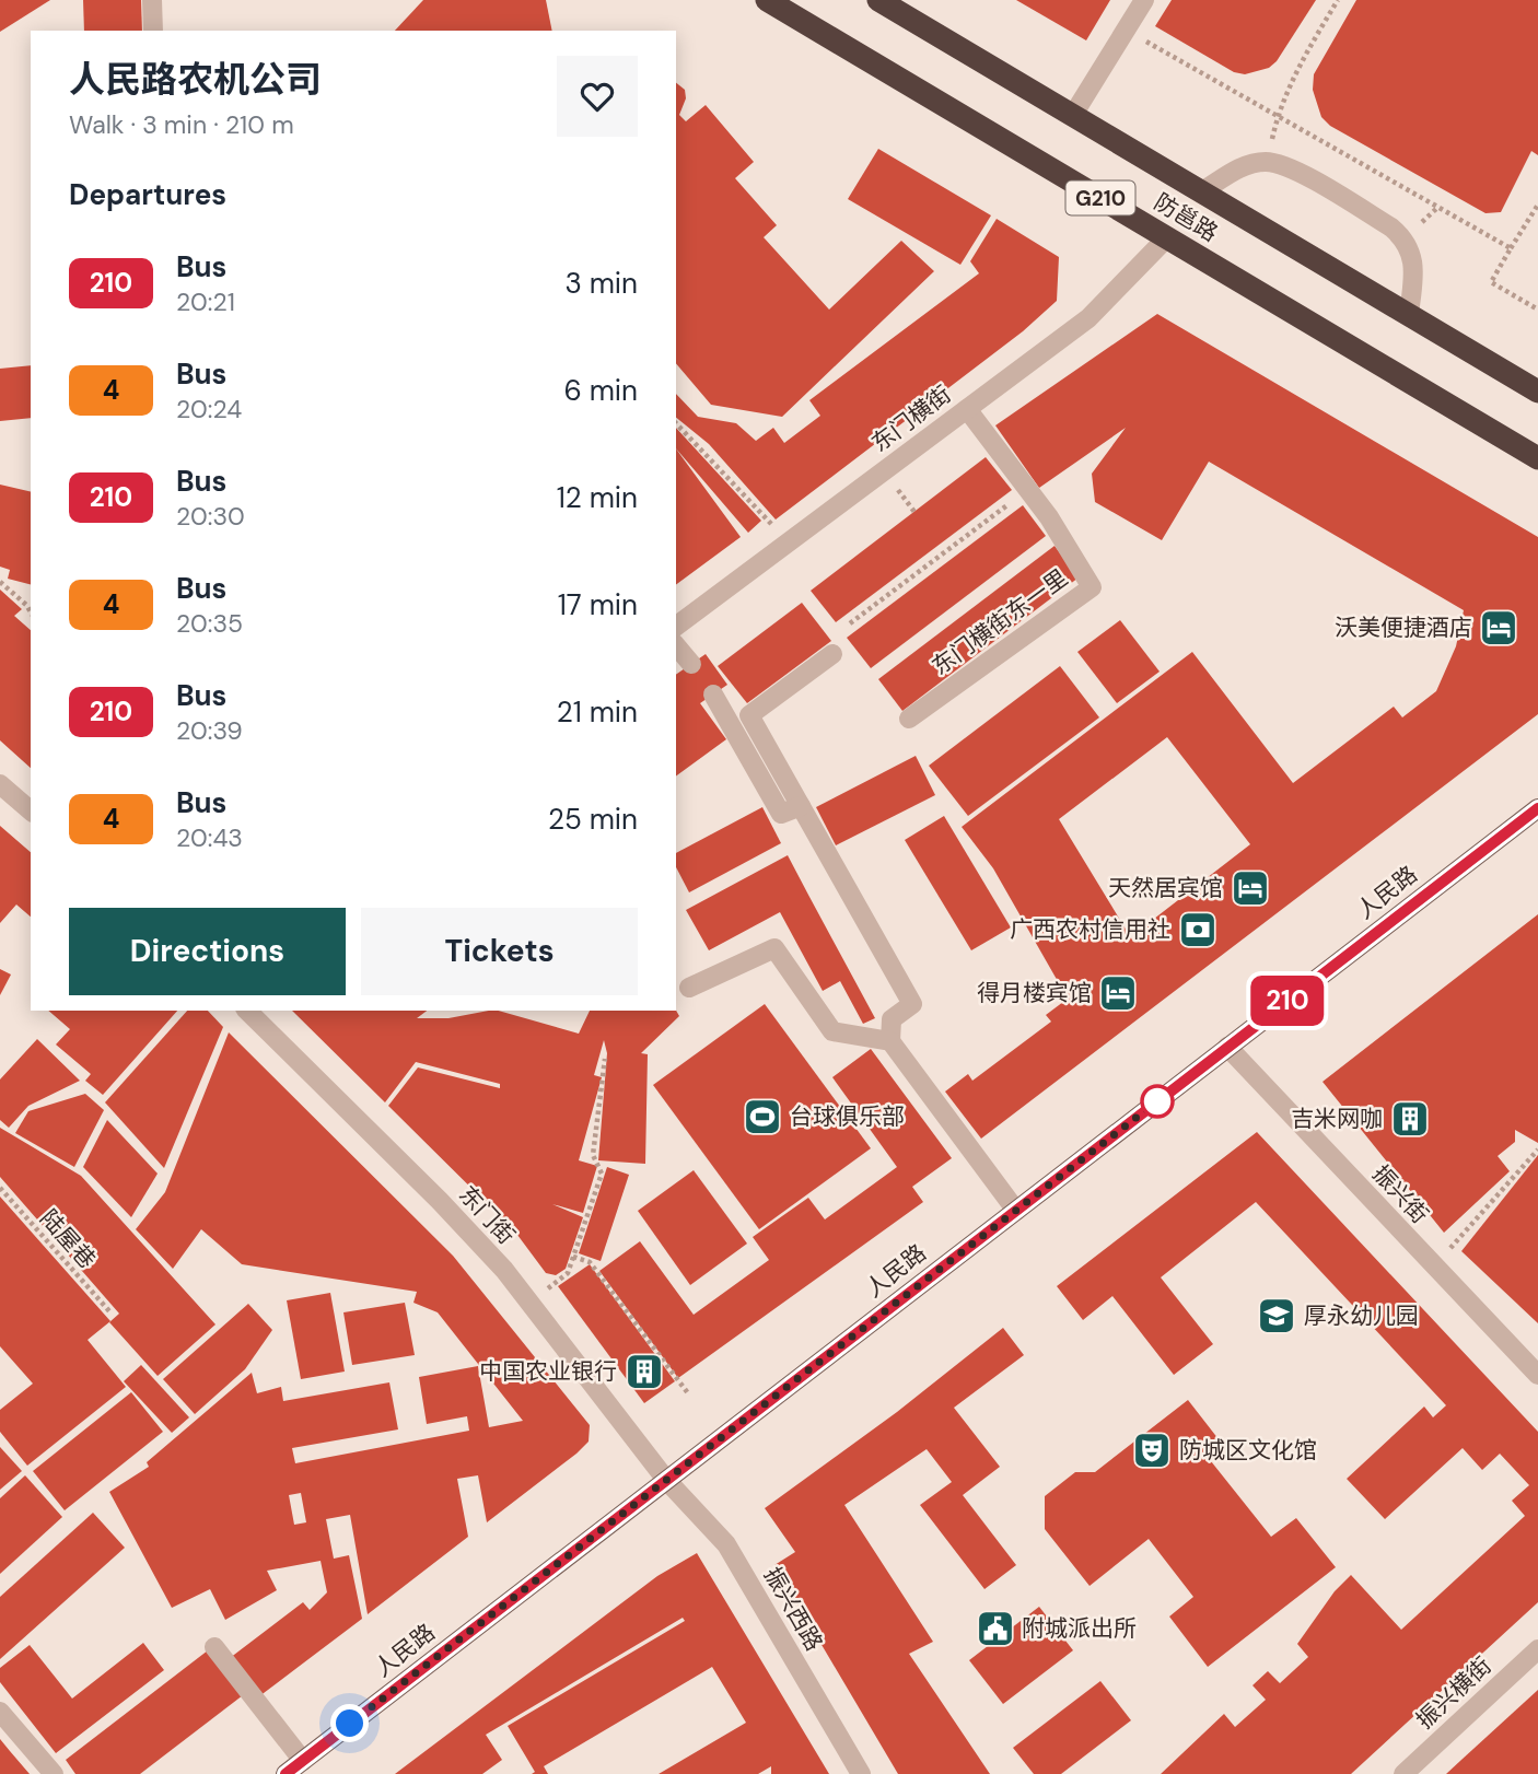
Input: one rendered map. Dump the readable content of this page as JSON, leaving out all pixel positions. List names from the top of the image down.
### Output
{
  "streets": {
    "highway": ["G210", "防邕路"],
    "main road": ["人民路"],
    "street": [
      "东门横街",
      "东门横街东一里",
      "振兴街",
      "东门街",
      "振兴西路",
      "振兴横街"
    ],
    "path": ["陆屋巷"]
  },
  "crossings": [
    ["防邕路", "东门横街"],
    ["东门横街", "东门横街东一里"],
    ["人民路", "振兴街"],
    ["人民路", "东门街"],
    ["人民路", "振兴西路"],
    ["东门街", "振兴西路"]
  ],
  "places": {
    "hotel": ["沃美便捷酒店", "天然居宾馆", "得月楼宾馆"],
    "bank": ["广西农村信用社"],
    "sports": ["台球俱乐部"],
    "building": ["吉米网咖", "中国农业银行"],
    "school or university": ["厚永幼儿园"],
    "theatre": ["防城区文化馆"],
    "public building": ["附城派出所"]
  },
  "lines": ["bus line 210"],
  "page": {
    "on_map": "210",
    "heading": [
      ["人民路农机公司", "Walk · 3 min · 210 m"],
      "Departures"
    ],
    "list": [
      {
        "mark": "210",
        "name": "Bus",
        "note": "20:21",
        "value": "3 min"
      },
      {
        "mark": "4",
        "name": "Bus",
        "note": "20:24",
        "value": "6 min"
      },
      {
        "mark": "210",
        "name": "Bus",
        "note": "20:30",
        "value": "12 min"
      },
      {
        "mark": "4",
        "name": "Bus",
        "note": "20:35",
        "value": "17 min"
      },
      {
        "mark": "210",
        "name": "Bus",
        "note": "20:39",
        "value": "21 min"
      },
      {
        "mark": "4",
        "name": "Bus",
        "note": "20:43",
        "value": "25 min"
      }
    ],
    "buttons": ["Directions", "Tickets"]
  }
}
